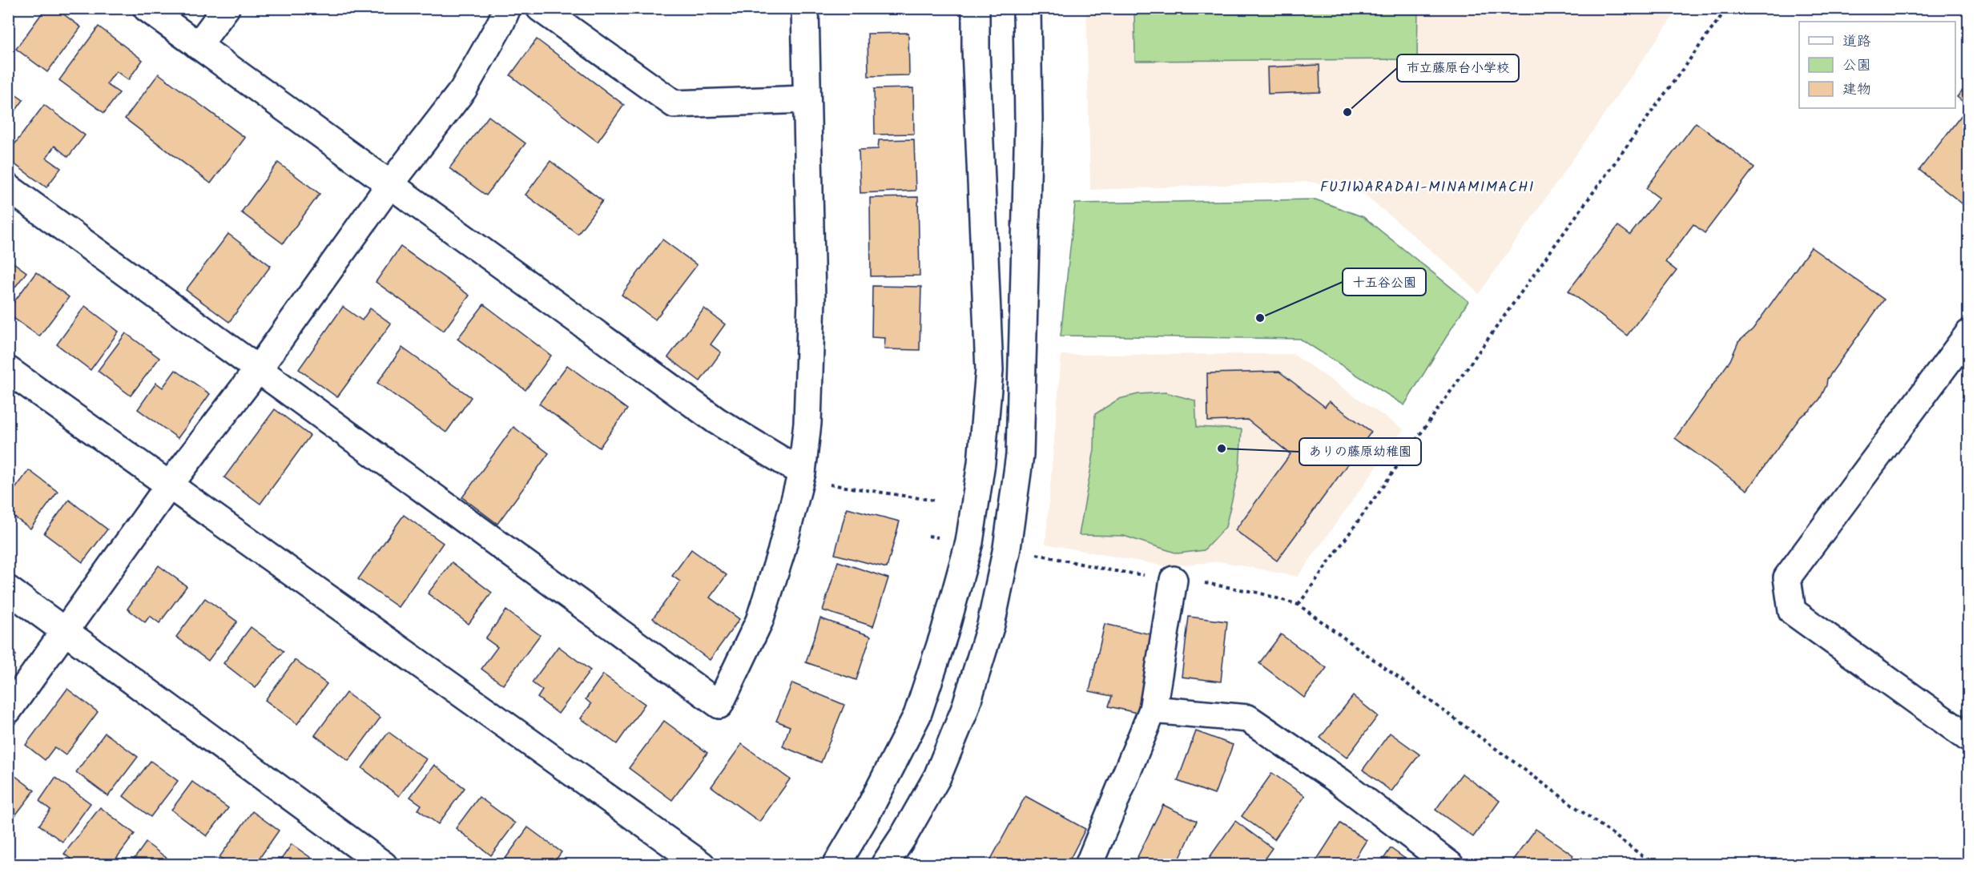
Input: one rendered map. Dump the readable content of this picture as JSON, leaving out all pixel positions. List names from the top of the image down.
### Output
{
  "districts": ["FUJIWARADAI-MINAMIMACHI"],
  "places": ["市立藤原台小学校", "十五谷公園", "ありの藤原幼稚園"],
  "legend": ["道路", "公園", "建物"]
}
